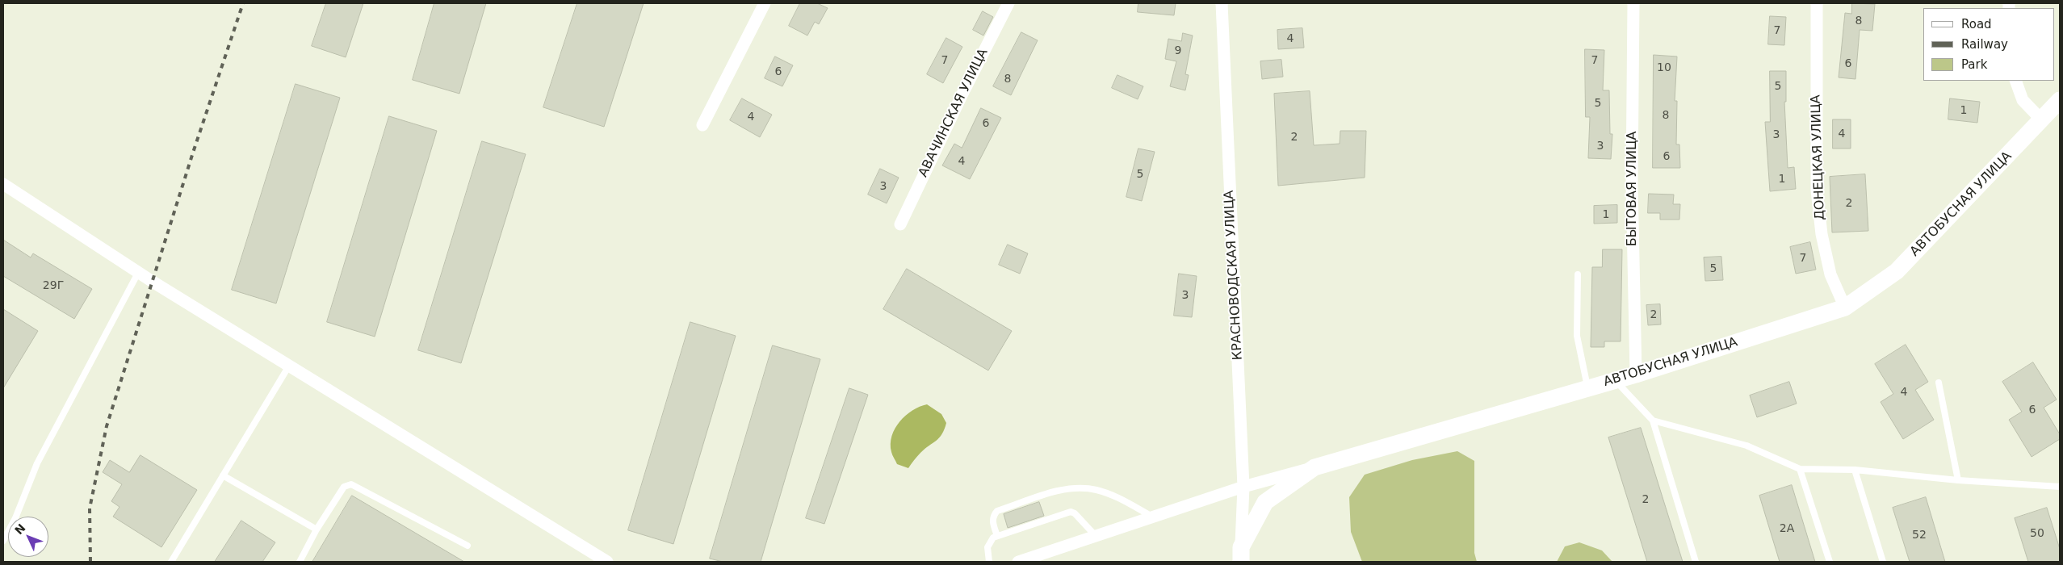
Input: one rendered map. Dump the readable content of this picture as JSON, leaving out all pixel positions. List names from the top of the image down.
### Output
{
  "streets": {
    "street": [
      "АВАЧИНСКАЯ УЛИЦА",
      "ДОНЕЦКАЯ УЛИЦА",
      "БЫТОВАЯ УЛИЦА",
      "АВТОБУСНАЯ УЛИЦА",
      "КРАСНОВОДСКАЯ УЛИЦА"
    ]
  },
  "crossings": [
    ["ДОНЕЦКАЯ УЛИЦА", "АВТОБУСНАЯ УЛИЦА"],
    ["БЫТОВАЯ УЛИЦА", "АВТОБУСНАЯ УЛИЦА"],
    ["АВТОБУСНАЯ УЛИЦА", "КРАСНОВОДСКАЯ УЛИЦА"]
  ],
  "house_numbers": [
    "8",
    "7",
    "4",
    "9",
    "7",
    "7",
    "6",
    "10",
    "6",
    "8",
    "5",
    "5",
    "1",
    "8",
    "4",
    "6",
    "4",
    "3",
    "2",
    "3",
    "6",
    "4",
    "5",
    "1",
    "3",
    "2",
    "1",
    "7",
    "5",
    "29Г",
    "3",
    "2",
    "4",
    "6",
    "2",
    "2А",
    "50",
    "52"
  ],
  "legend": ["Road", "Railway", "Park"],
  "north": "top left"
}
